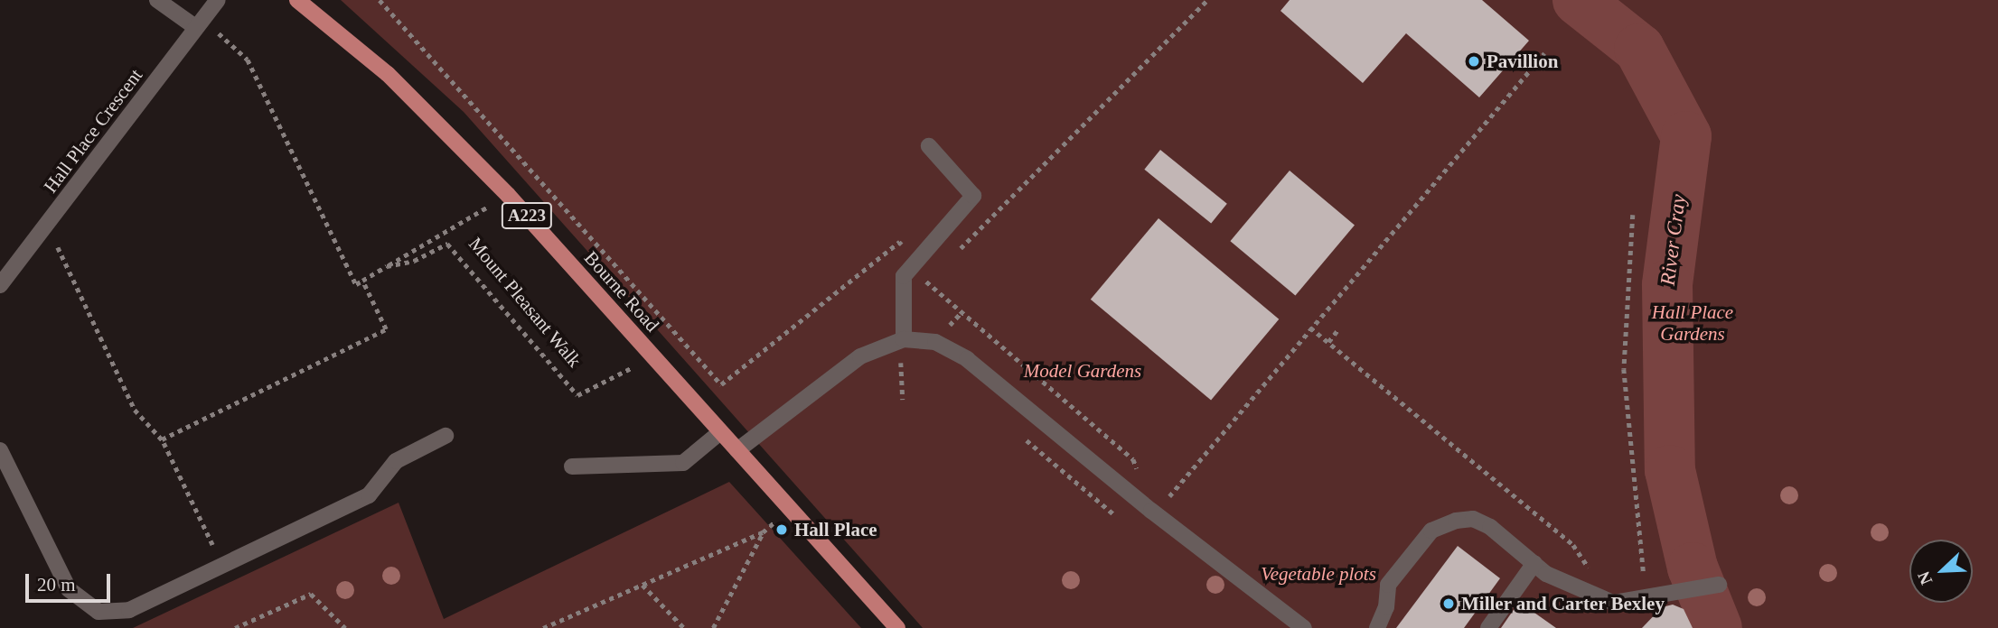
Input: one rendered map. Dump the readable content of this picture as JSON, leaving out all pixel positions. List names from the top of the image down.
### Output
{
  "streets": {
    "main road": ["A223", "Bourne Road"],
    "street": ["Hall Place Crescent"],
    "path": ["Mount Pleasant Walk"]
  },
  "crossings": [
    ["Bourne Road", "Mount Pleasant Walk"]
  ],
  "water": ["River Cray"],
  "parks": ["Hall Place Gardens", "Model Gardens", "Vegetable plots"],
  "places": ["Pavillion", "Hall Place", "Miller and Carter Bexley"],
  "scale_bar": "20 m",
  "north": "bottom left"
}
